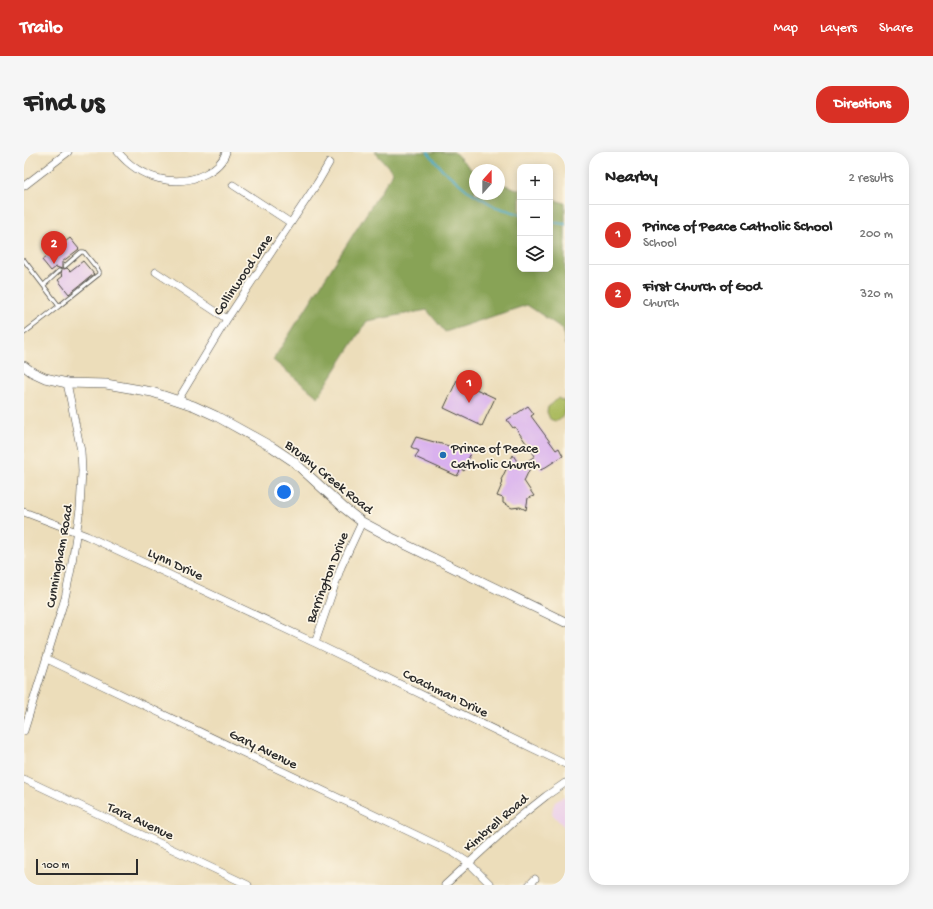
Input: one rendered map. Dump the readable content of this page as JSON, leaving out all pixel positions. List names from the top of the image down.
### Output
{
  "streets": {
    "street": [
      "Collinwood Lane",
      "Brushy Creek Road",
      "Cunningham Road",
      "Lynn Drive",
      "Barrington Drive",
      "Coachman Drive",
      "Gary Avenue",
      "Tara Avenue",
      "Kimbrell Road"
    ]
  },
  "crossings": [
    ["Collinwood Lane", "Brushy Creek Road"],
    ["Brushy Creek Road", "Cunningham Road"],
    ["Brushy Creek Road", "Barrington Drive"],
    ["Cunningham Road", "Lynn Drive"],
    ["Cunningham Road", "Gary Avenue"],
    ["Lynn Drive", "Barrington Drive"],
    ["Lynn Drive", "Coachman Drive"],
    ["Barrington Drive", "Coachman Drive"],
    ["Gary Avenue", "Kimbrell Road"]
  ],
  "places": ["Prince of Peace Catholic Church"],
  "scale_bar": "100 m",
  "north": "top",
  "page": {
    "header": "Trailo",
    "nav": ["Map", "Layers", "Share"],
    "buttons": "Directions",
    "title": "Find us",
    "heading": ["Nearby", "2 results"],
    "map_buttons": ["+", "−"],
    "list": [
      {
        "mark": "1",
        "name": "Prince of Peace Catholic School",
        "note": "School",
        "value": "200 m"
      },
      {
        "mark": "2",
        "name": "First Church of God",
        "note": "Church",
        "value": "320 m"
      }
    ],
    "pins": ["2", "1"],
    "scale": "100 m"
  }
}
